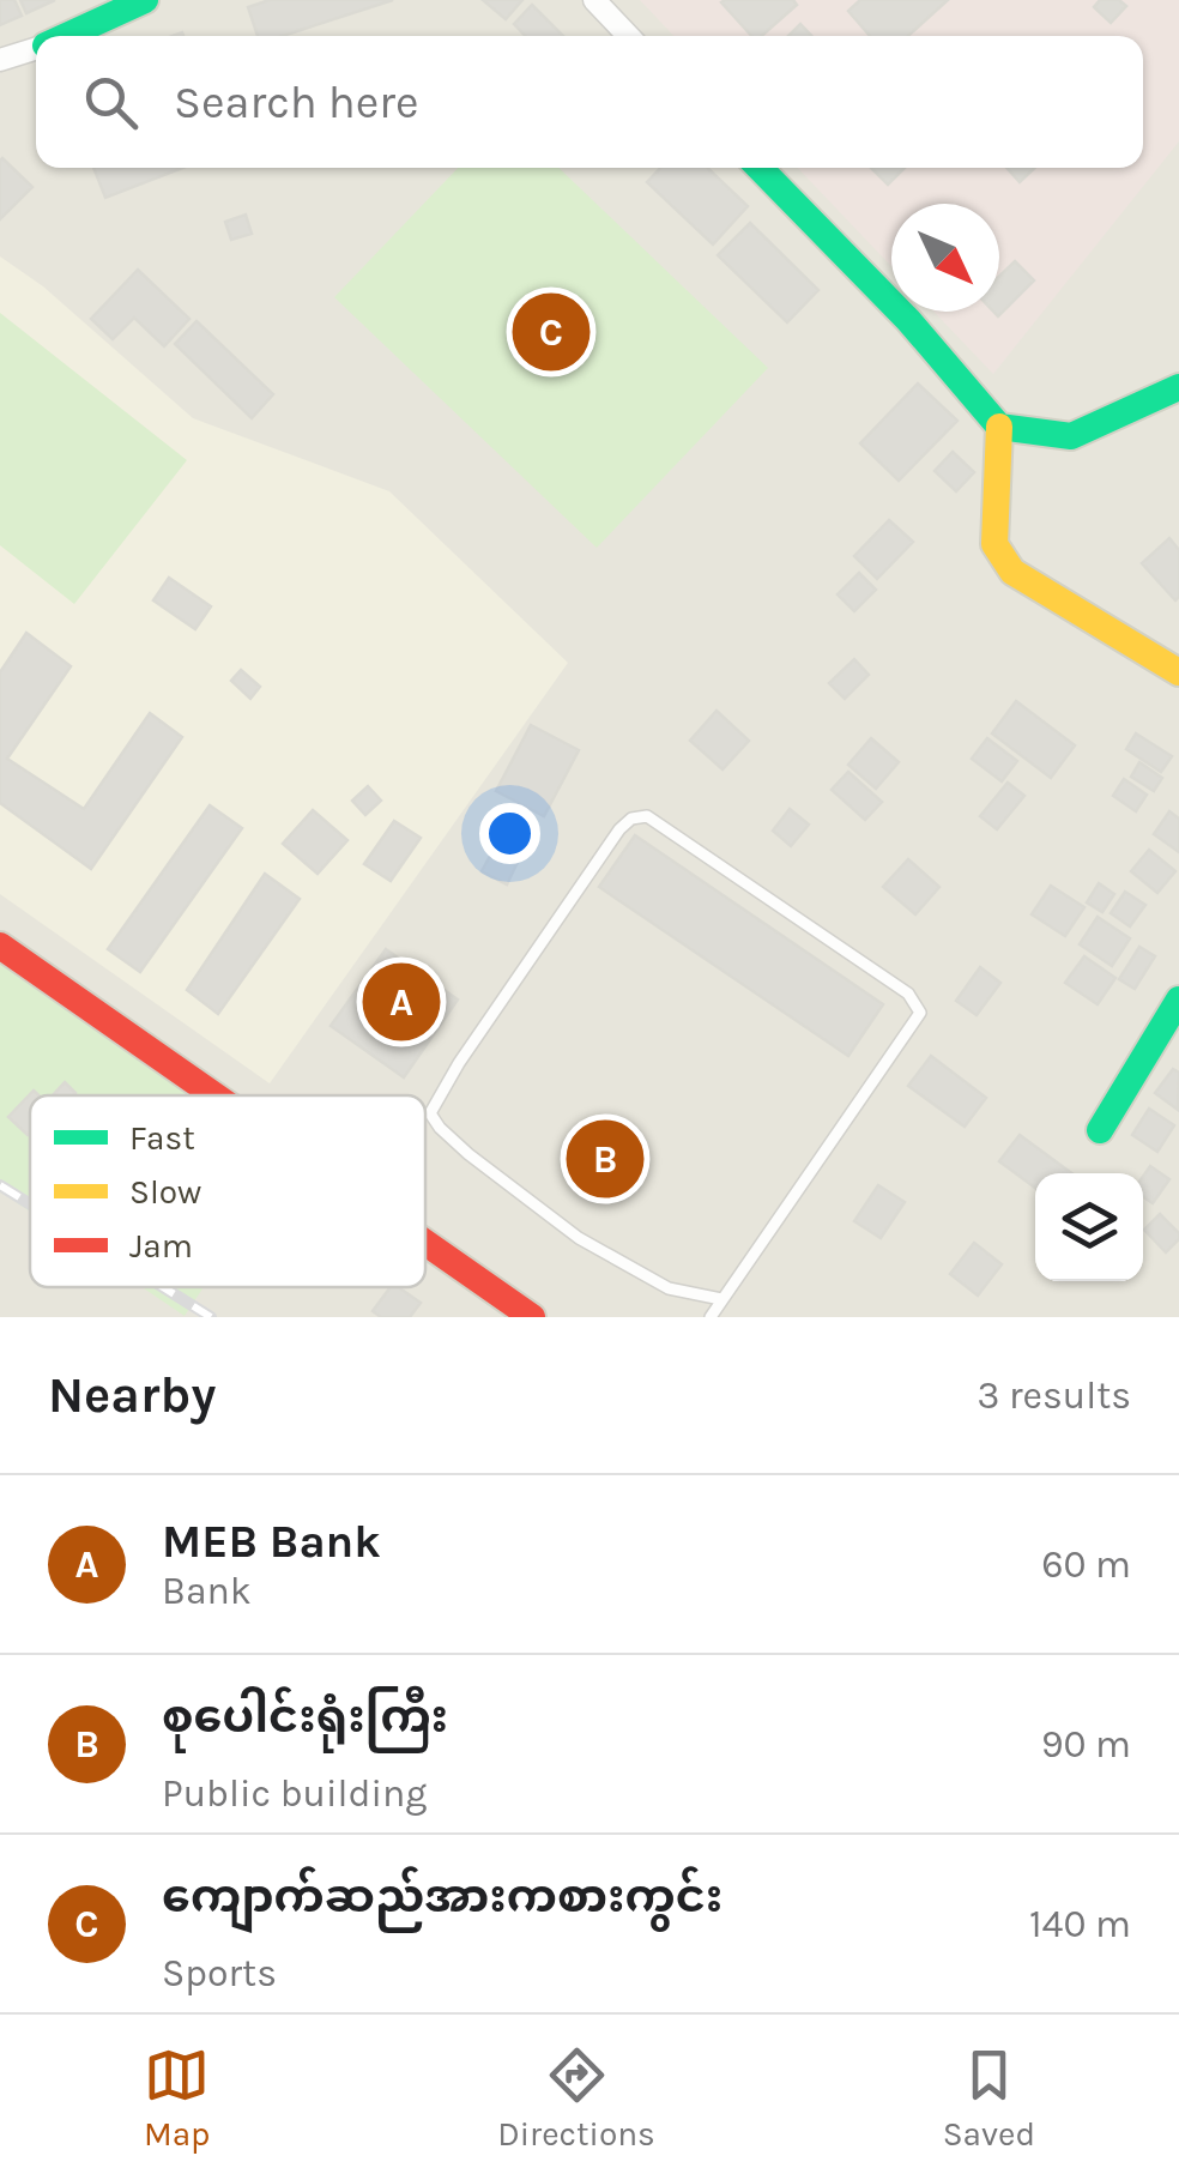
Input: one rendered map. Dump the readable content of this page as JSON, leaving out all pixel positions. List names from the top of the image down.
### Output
{
  "legend": ["Fast", "Slow", "Jam"],
  "north": "bottom right",
  "page": {
    "search": "Search here",
    "pins": ["C", "A", "B"],
    "heading": ["Nearby", "3 results"],
    "list": [
      {
        "mark": "A",
        "name": "MEB Bank",
        "note": "Bank",
        "value": "60 m"
      },
      {
        "mark": "B",
        "name": "စုပေါင်းရုံးကြီး",
        "note": "Public building",
        "value": "90 m"
      },
      {
        "mark": "C",
        "name": "ကျောက်ဆည်အားကစားကွင်း",
        "note": "Sports",
        "value": "140 m"
      }
    ],
    "nav": ["Map", "Directions", "Saved"]
  }
}
